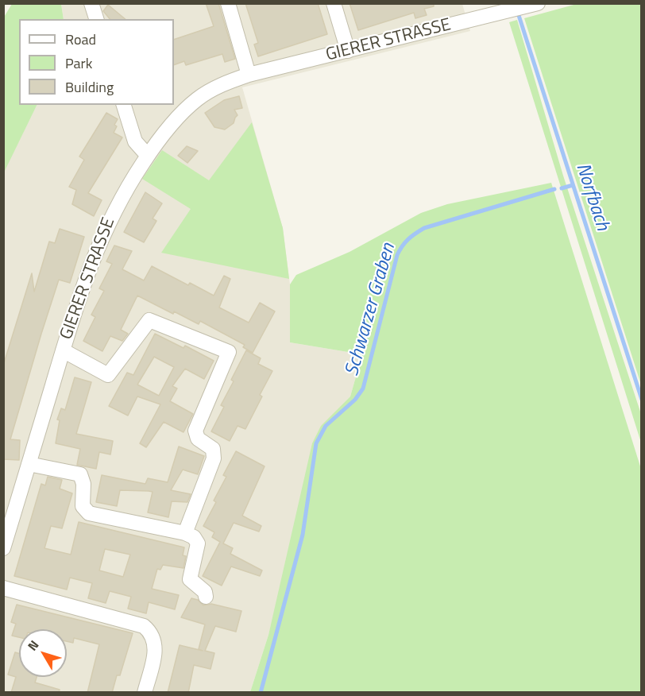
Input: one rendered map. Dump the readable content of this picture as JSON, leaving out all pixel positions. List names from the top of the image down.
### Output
{
  "streets": {
    "street": ["GIERER STRASSE"]
  },
  "water": ["Norfbach", "Schwarzer Graben"],
  "legend": ["Road", "Park", "Building"],
  "north": "top left"
}
